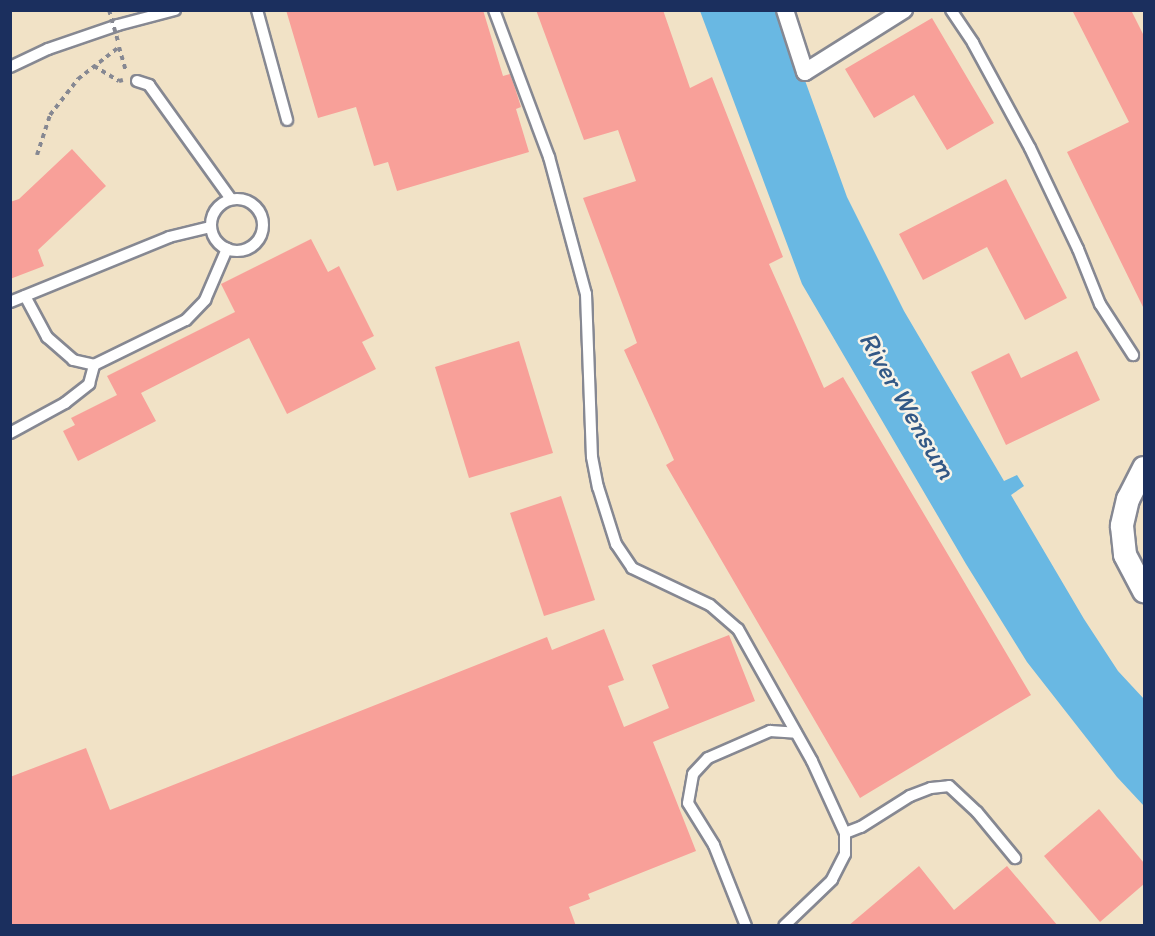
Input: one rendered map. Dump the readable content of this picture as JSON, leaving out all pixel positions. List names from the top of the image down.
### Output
{
  "water": ["River Wensum"]
}
